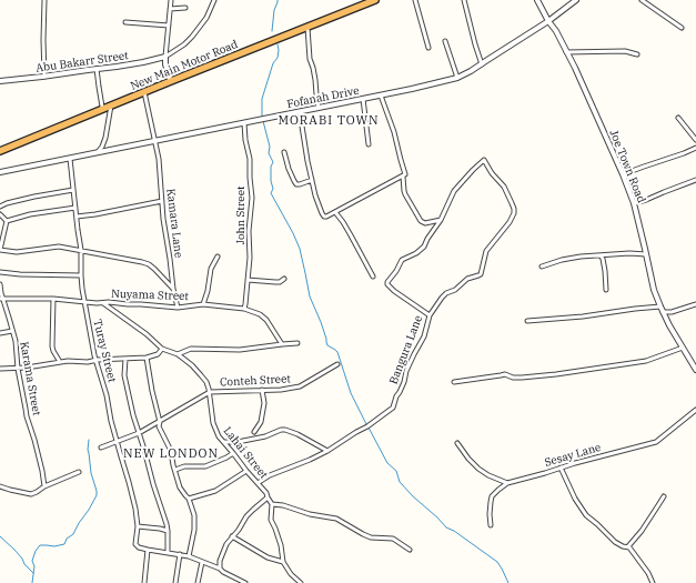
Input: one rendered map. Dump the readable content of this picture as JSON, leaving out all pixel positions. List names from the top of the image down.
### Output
{
  "streets": {
    "highway": ["New Main Motor Road"],
    "street": [
      "Abu Bakarr Street",
      "Fofanah Drive",
      "Joe Town Road",
      "John Street",
      "Kamara Lane",
      "Nuyama Street",
      "Bangura Lane",
      "Turay Street",
      "Karama Street",
      "Conteh Street",
      "Lahai Street",
      "Sesay Lane"
    ]
  },
  "crossings": [
    ["New Main Motor Road", "Kamara Lane"],
    ["Fofanah Drive", "Joe Town Road"],
    ["Fofanah Drive", "John Street"],
    ["Fofanah Drive", "Kamara Lane"],
    ["Fofanah Drive", "Turay Street"],
    ["John Street", "Nuyama Street"],
    ["Kamara Lane", "Nuyama Street"],
    ["Nuyama Street", "Turay Street"],
    ["Nuyama Street", "Karama Street"],
    ["Nuyama Street", "Lahai Street"],
    ["Bangura Lane", "Lahai Street"],
    ["Turay Street", "Conteh Street"],
    ["Conteh Street", "Lahai Street"]
  ],
  "districts": ["MORABI TOWN", "NEW LONDON"]
}
